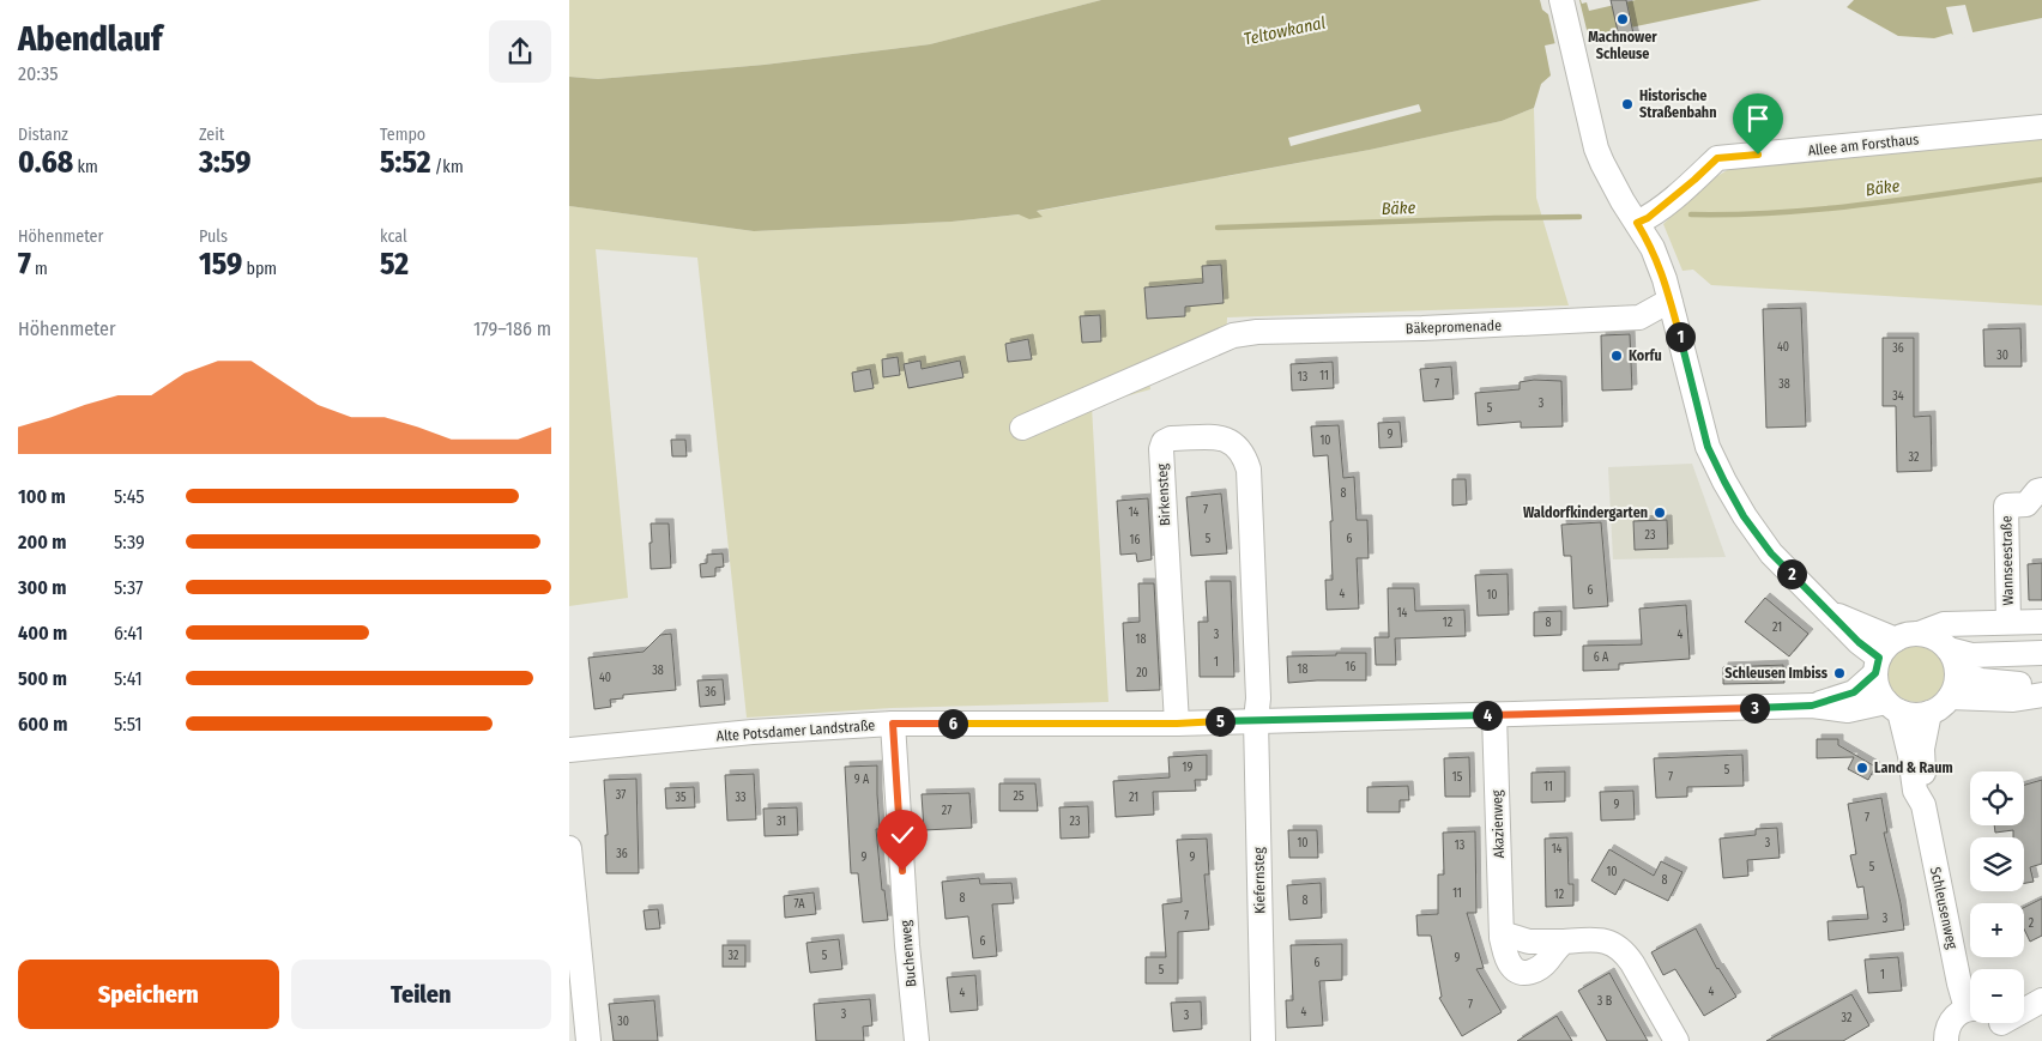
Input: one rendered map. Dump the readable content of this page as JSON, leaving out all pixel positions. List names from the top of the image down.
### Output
{
  "streets": {
    "street": [
      "Allee am Forsthaus",
      "Bäkepromenade",
      "Birkensteg",
      "Wannseestraße",
      "Alte Potsdamer Landstraße",
      "Akazienweg",
      "Kiefernsteg",
      "Schleusenweg",
      "Buchenweg"
    ]
  },
  "crossings": [
    ["Birkensteg", "Alte Potsdamer Landstraße"],
    ["Birkensteg", "Kiefernsteg"],
    ["Alte Potsdamer Landstraße", "Akazienweg"],
    ["Alte Potsdamer Landstraße", "Kiefernsteg"],
    ["Alte Potsdamer Landstraße", "Schleusenweg"],
    ["Alte Potsdamer Landstraße", "Buchenweg"]
  ],
  "water": ["Teltowkanal", "Bäke"],
  "places": [
    "Machnower Schleuse",
    "Historische Straßenbahn",
    "Korfu",
    "Waldorfkindergarten",
    "Schleusen Imbiss",
    "Land & Raum"
  ],
  "house_numbers": [
    "40",
    "36",
    "30",
    "11",
    "13",
    "7",
    "38",
    "34",
    "3",
    "5",
    "9",
    "10",
    "32",
    "8",
    "7",
    "14",
    "23",
    "5",
    "6",
    "16",
    "6",
    "4",
    "10",
    "14",
    "12",
    "8",
    "21",
    "3",
    "4",
    "18",
    "6 A",
    "1",
    "16",
    "18",
    "38",
    "20",
    "40",
    "36",
    "19",
    "5",
    "15",
    "7",
    "9 A",
    "11",
    "37",
    "25",
    "35",
    "33",
    "21",
    "9",
    "27",
    "7",
    "31",
    "23",
    "10",
    "3",
    "13",
    "14",
    "36",
    "9",
    "9",
    "5",
    "10",
    "8",
    "11",
    "12",
    "8",
    "8",
    "7A",
    "7",
    "3",
    "2",
    "6",
    "32",
    "5",
    "9",
    "6",
    "5",
    "1",
    "4",
    "4",
    "3 B",
    "7",
    "4",
    "3",
    "3",
    "32",
    "30"
  ],
  "page": {
    "heading": ["Abendlauf", "20:35"],
    "stats": [
      ["Distanz", "0.68 km"],
      ["Zeit", "3:59"],
      ["Tempo", "5:52 /km"],
      ["Höhenmeter", "7 m"],
      ["Puls", "159 bpm"],
      ["kcal", "52"]
    ],
    "chart": ["Höhenmeter", "179–186 m"],
    "pins": [
      "1",
      "2",
      "3",
      "4",
      "5",
      "6"
    ],
    "list": [
      {
        "name": "100 m",
        "note": "5:45"
      },
      {
        "name": "200 m",
        "note": "5:39"
      },
      {
        "name": "300 m",
        "note": "5:37"
      },
      {
        "name": "400 m",
        "note": "6:41"
      },
      {
        "name": "500 m",
        "note": "5:41"
      },
      {
        "name": "600 m",
        "note": "5:51"
      }
    ],
    "map_buttons": ["+", "−"],
    "buttons": ["Speichern", "Teilen"]
  }
}
